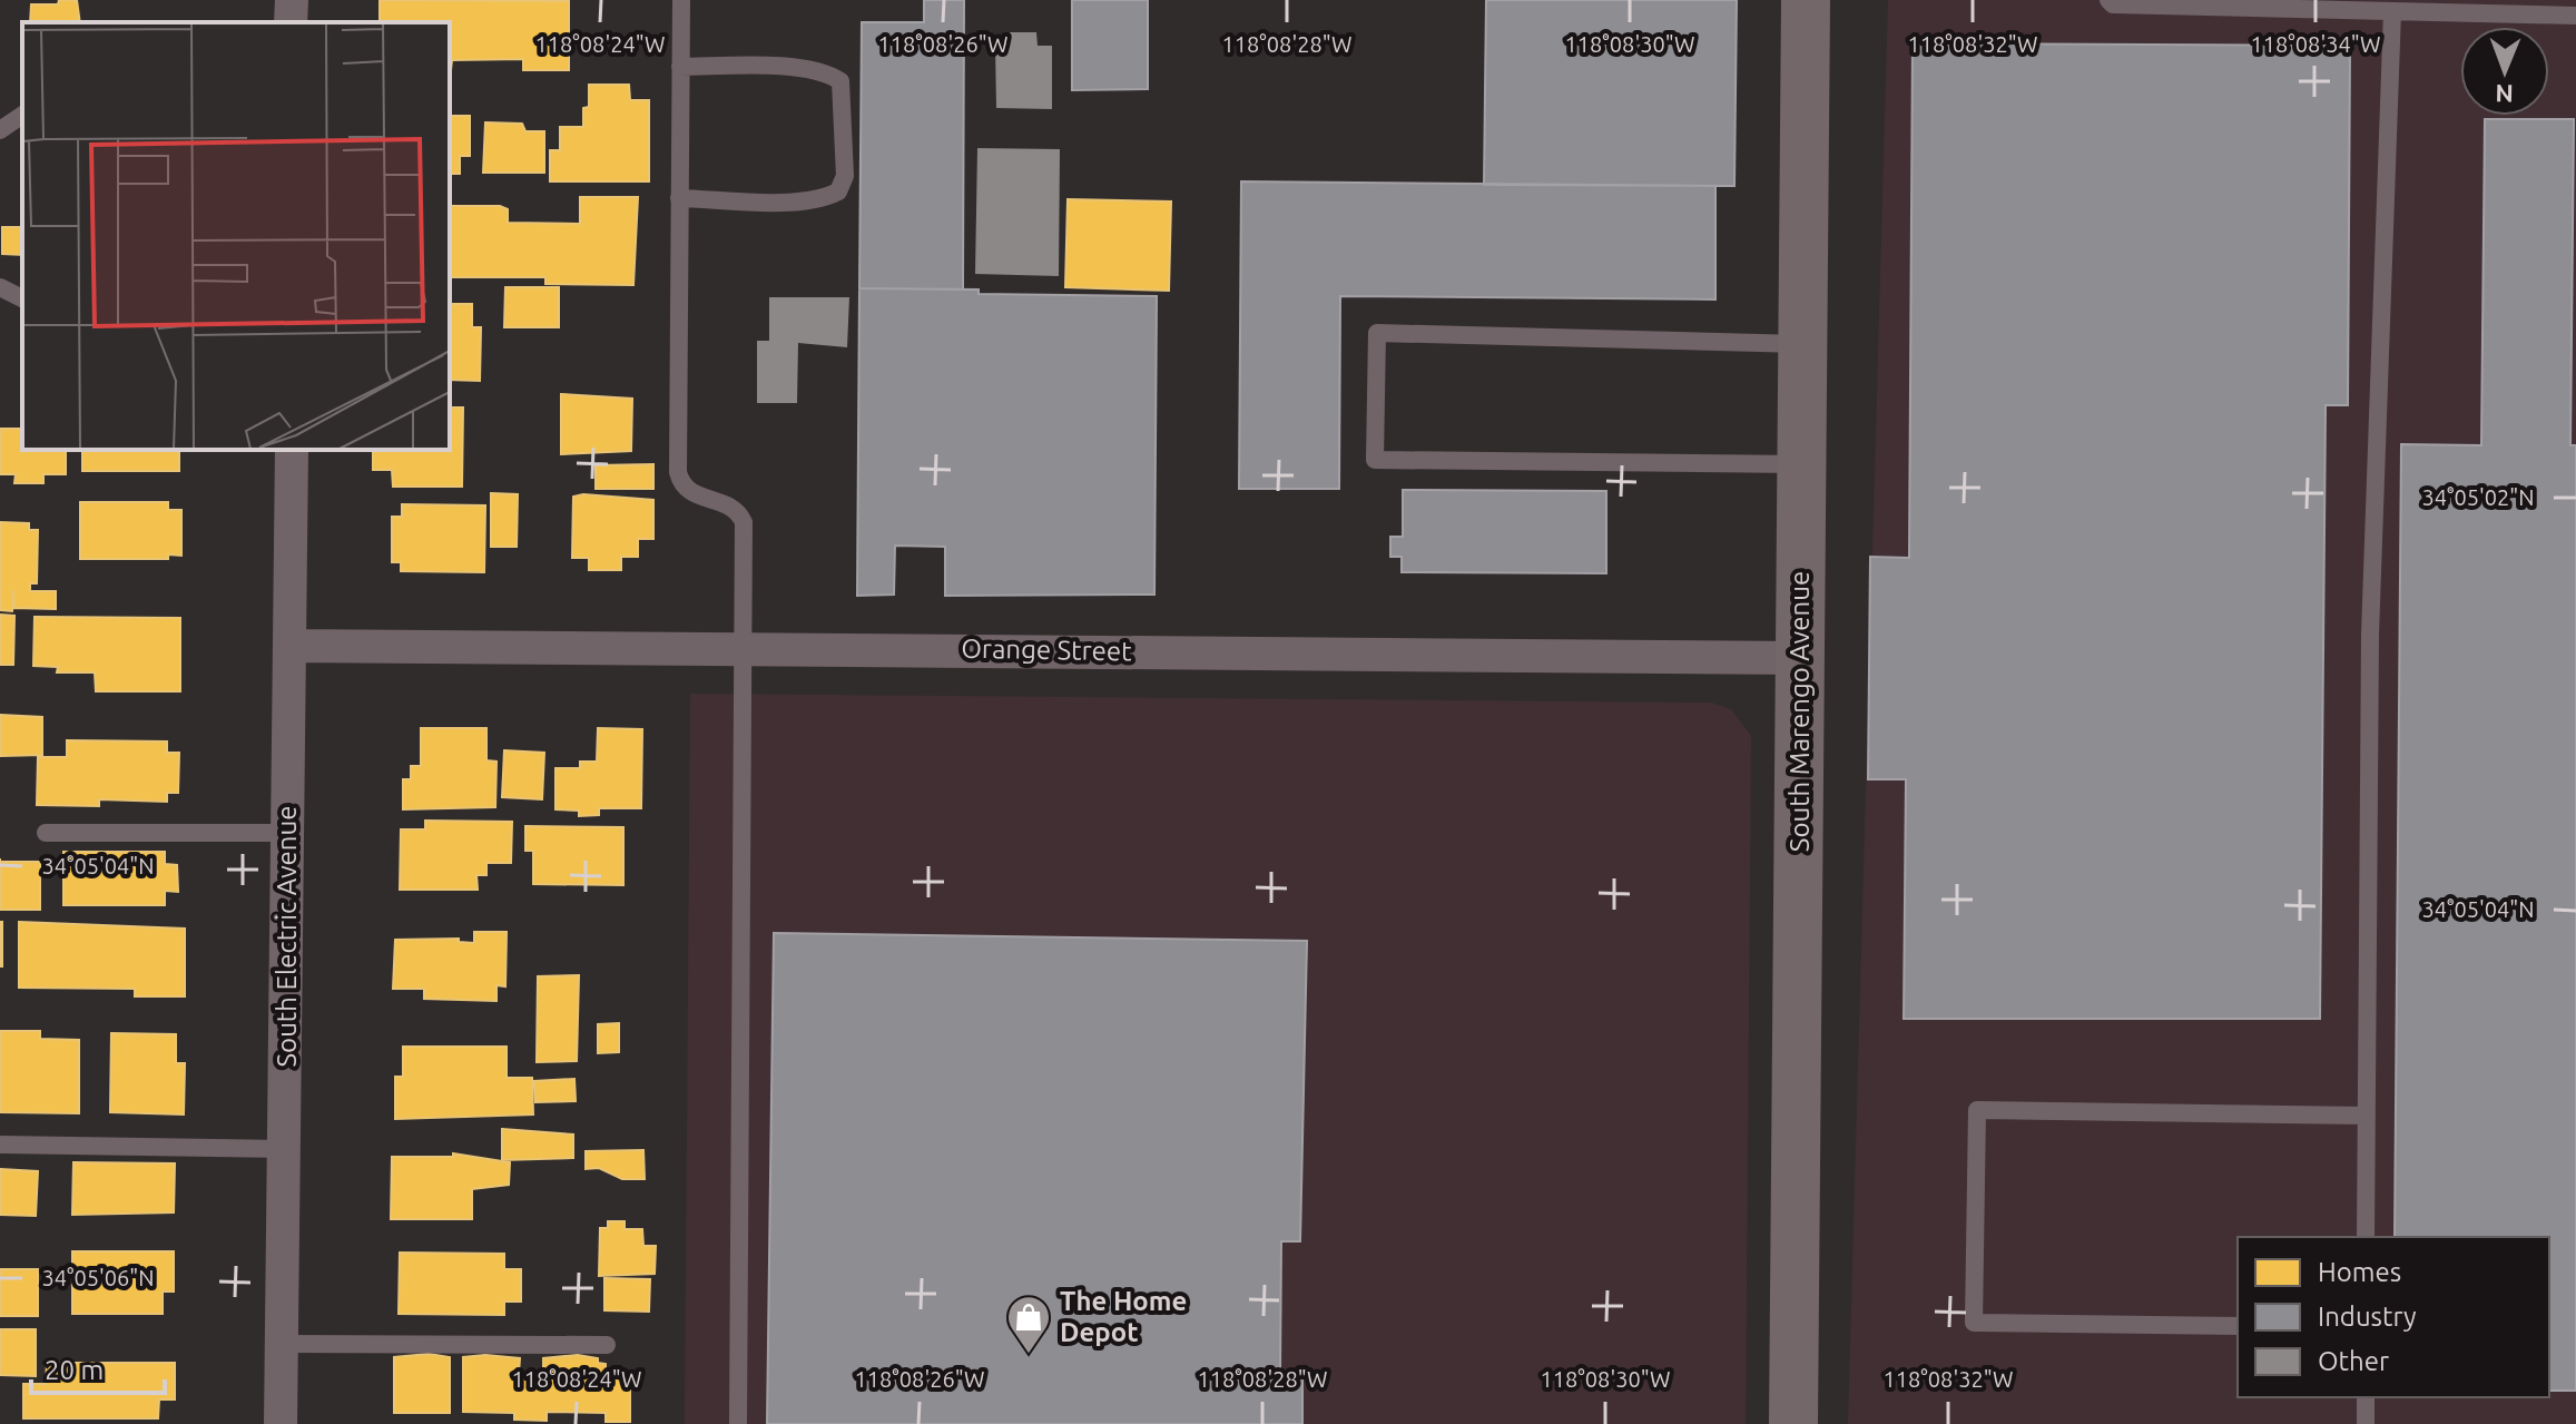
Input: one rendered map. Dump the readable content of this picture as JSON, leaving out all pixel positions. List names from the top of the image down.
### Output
{
  "streets": {
    "street": ["Orange Street", "South Marengo Avenue", "South Electric Avenue"]
  },
  "crossings": [
    ["Orange Street", "South Marengo Avenue"],
    ["Orange Street", "South Electric Avenue"]
  ],
  "places": {
    "shop": ["The Home Depot"]
  },
  "legend": ["Homes", "Industry", "Other"],
  "scale_bar": "20 m",
  "north": "bottom",
  "coordinates": [
    "118°08'24\"W",
    "118°08'26\"W",
    "118°08'28\"W",
    "118°08'30\"W",
    "118°08'32\"W",
    "118°08'34\"W",
    "34°05'02\"N",
    "34°05'04\"N",
    "34°05'06\"N"
  ]
}
